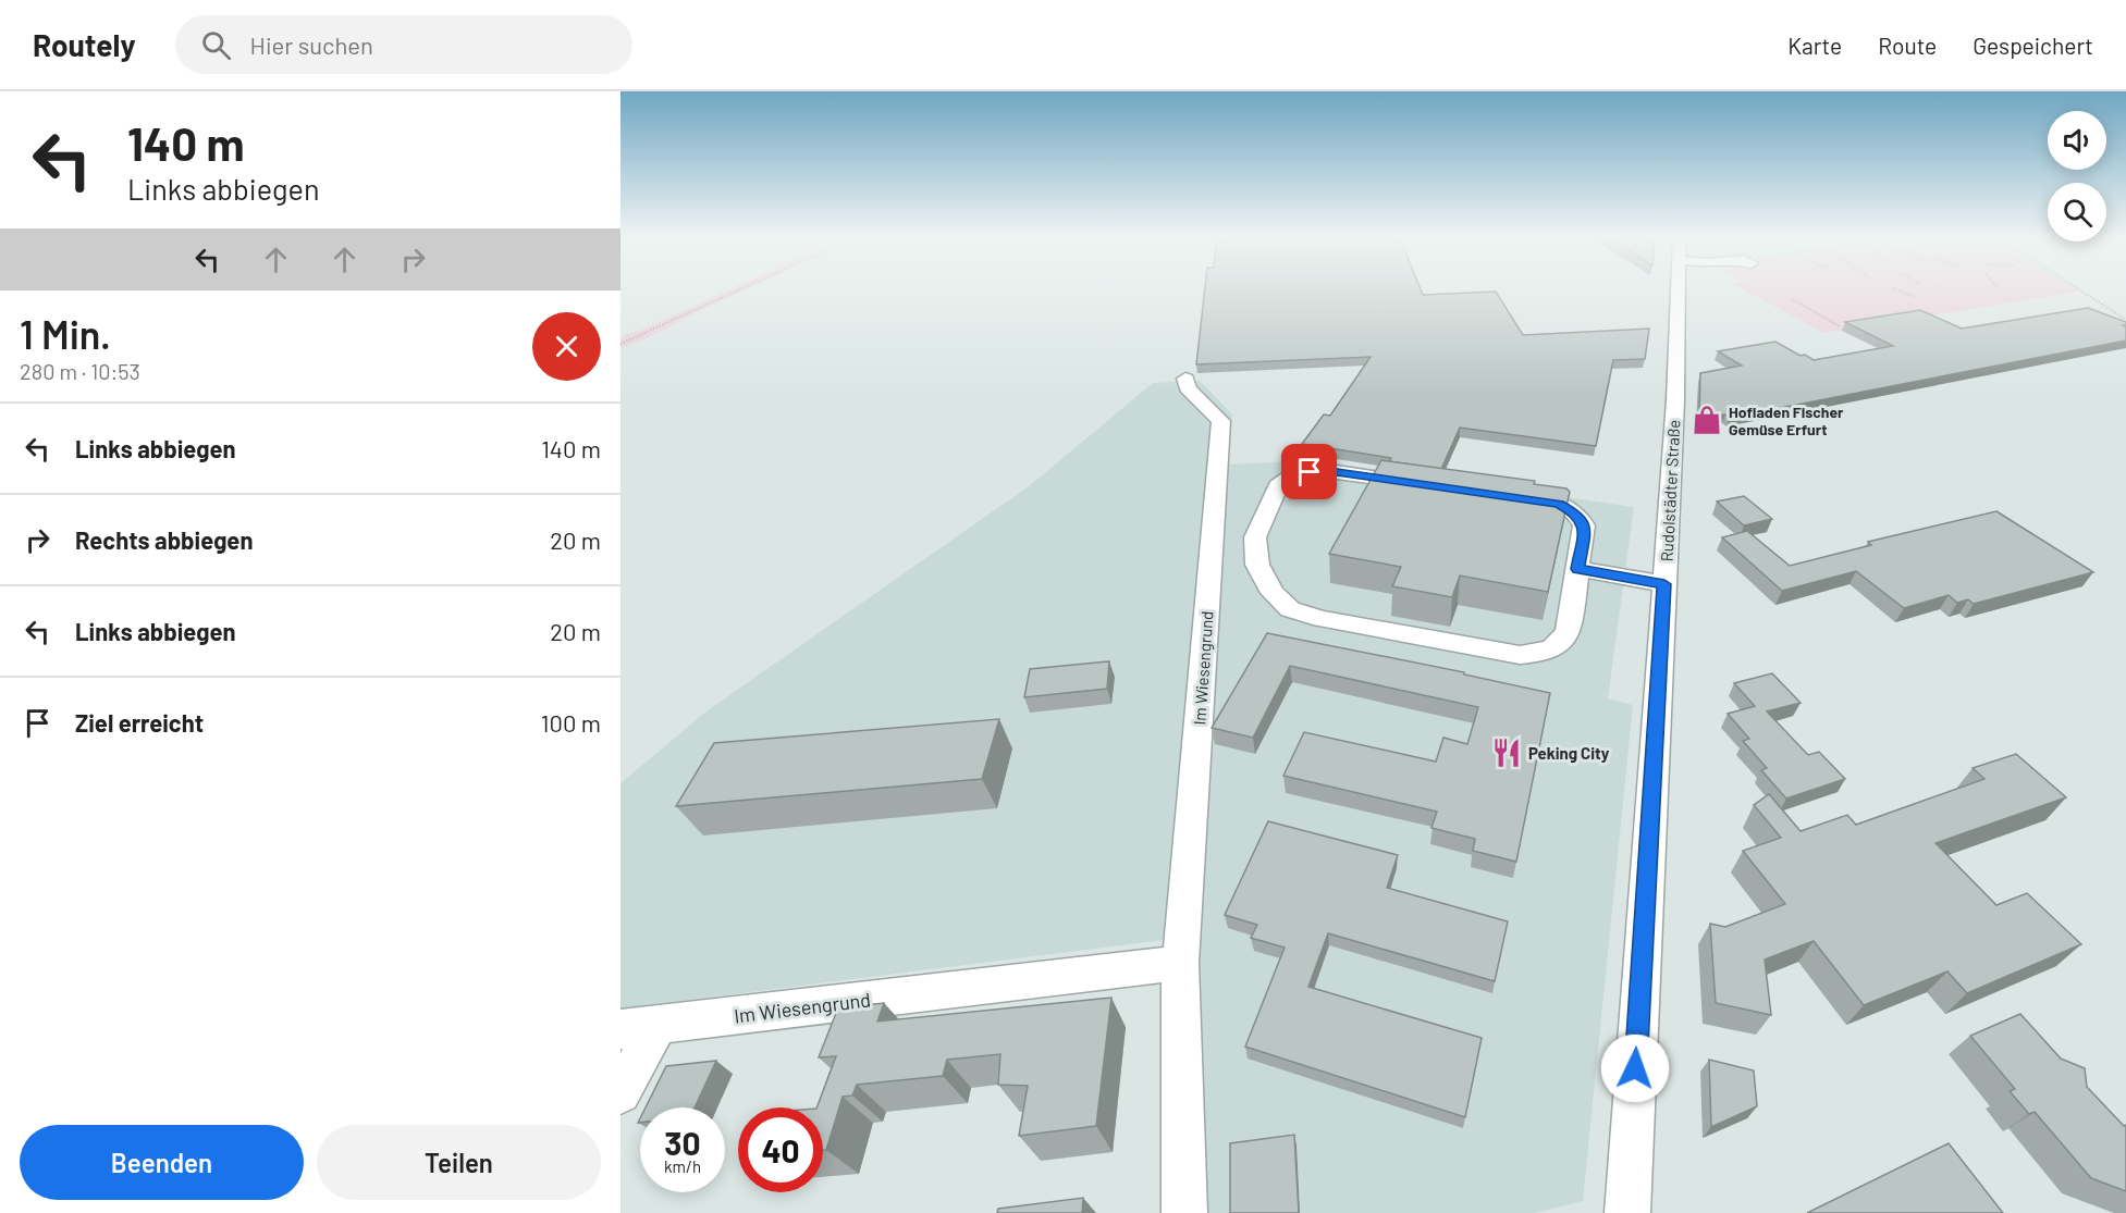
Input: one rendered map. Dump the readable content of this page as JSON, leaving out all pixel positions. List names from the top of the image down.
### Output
{
  "streets": {
    "street": ["Rudolstädter Straße", "Im Wiesengrund"]
  },
  "places": {
    "shop": ["Hofladen Fischer Gemüse Erfurt"],
    "restaurant": ["Peking City"]
  },
  "page": {
    "header": "Routely",
    "search": "Hier suchen",
    "nav": ["Karte", "Route", "Gespeichert"],
    "turn": ["140 m", "Links abbiegen"],
    "heading": ["1 Min.", "280 m · 10:53"],
    "list": [
      {
        "name": "Links abbiegen",
        "value": "140 m"
      },
      {
        "name": "Rechts abbiegen",
        "value": "20 m"
      },
      {
        "name": "Links abbiegen",
        "value": "20 m"
      },
      {
        "name": "Ziel erreicht",
        "value": "100 m"
      }
    ],
    "speed": "30 km/h",
    "limit": "40",
    "buttons": ["Beenden", "Teilen"]
  }
}
